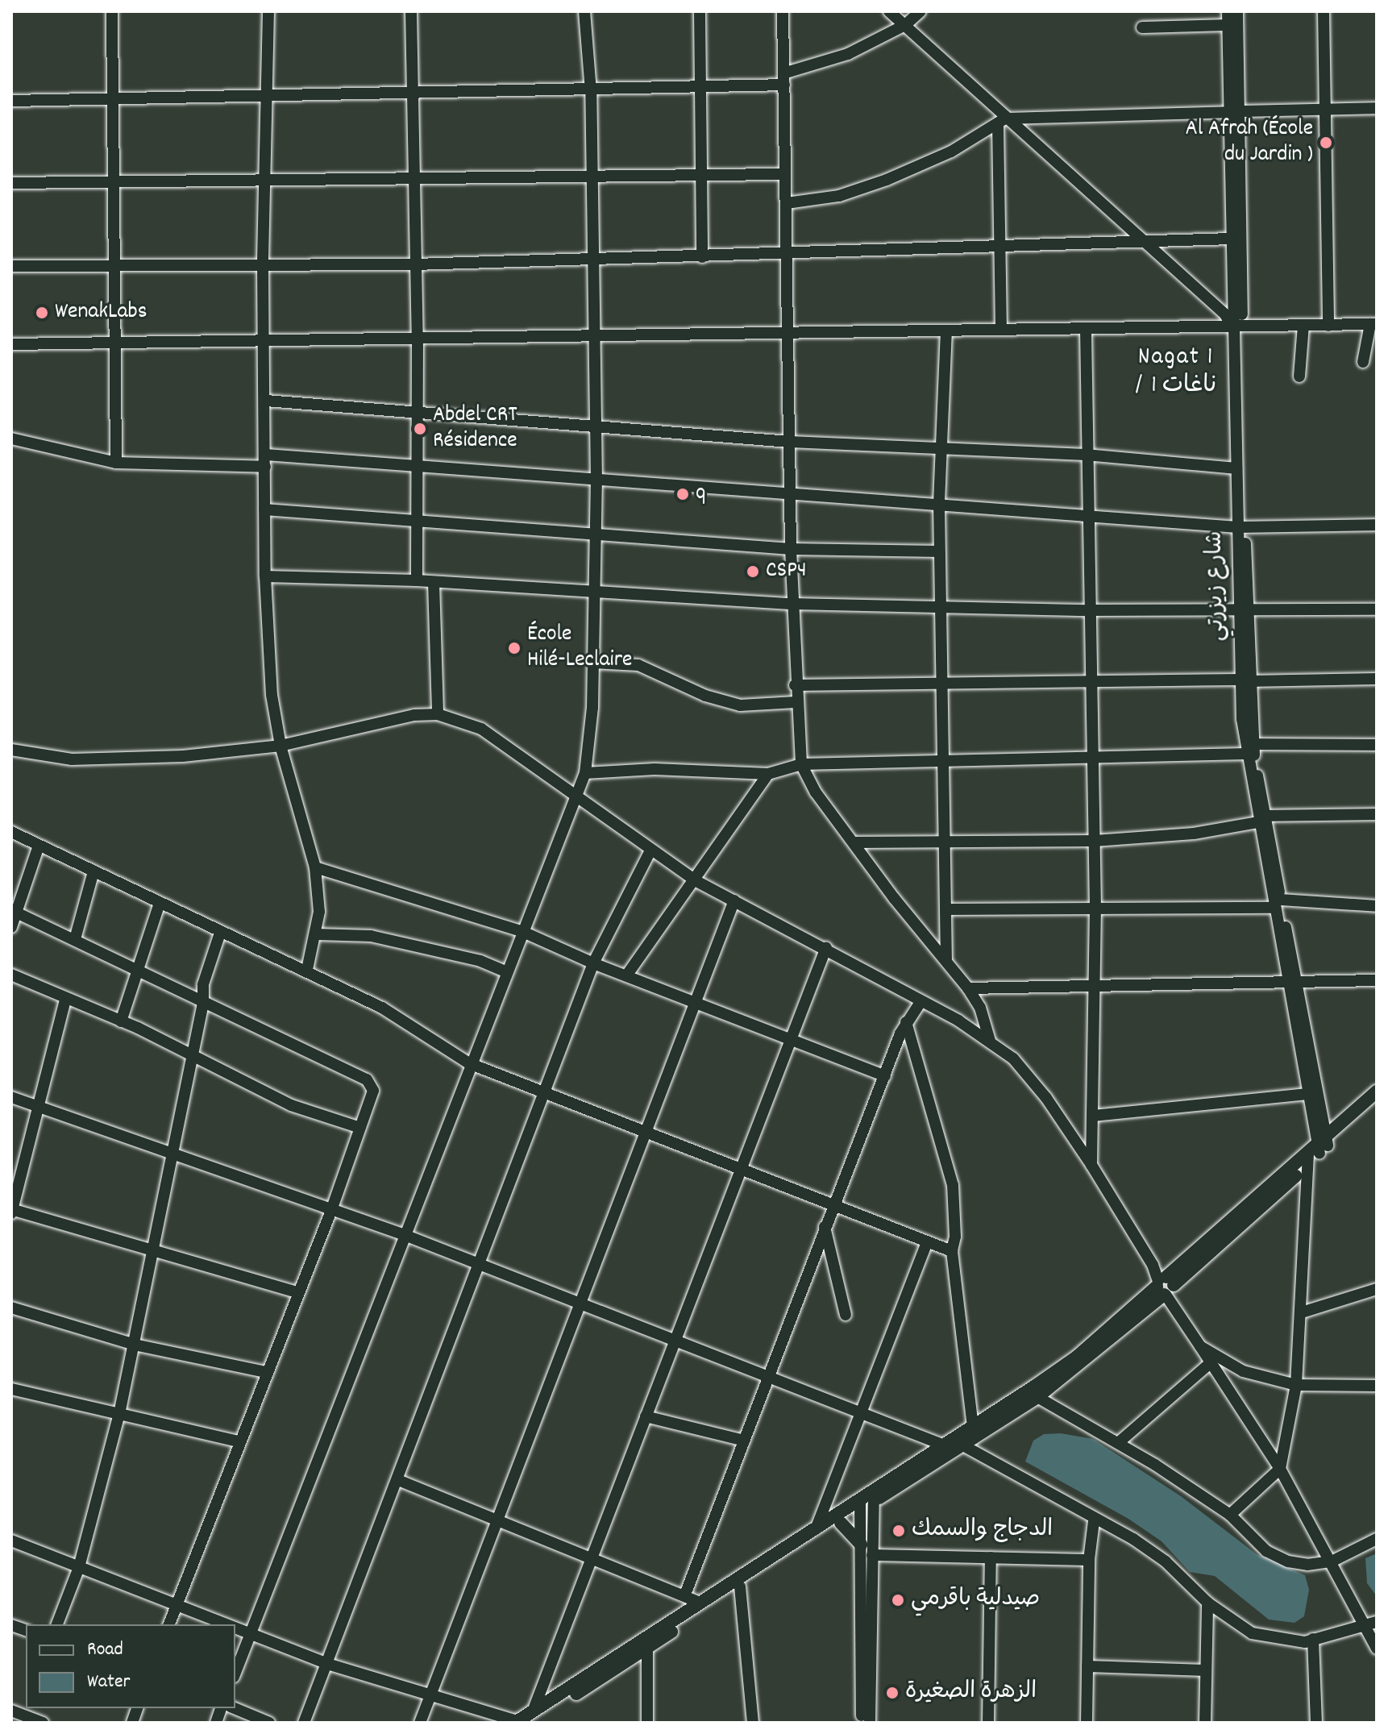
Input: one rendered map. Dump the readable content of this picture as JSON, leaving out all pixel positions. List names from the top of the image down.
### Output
{
  "streets": {
    "street": ["شارع زيزرتي"]
  },
  "districts": ["Nagat 1 / ناغات 1"],
  "places": [
    "Al Afrah (École du Jardin )",
    "WenakLabs",
    "Abdel CRT Résidence",
    "q",
    "CSP4",
    "École Hilé-Leclaire",
    "الدجاج والسمك",
    "صيدلية باقرمي",
    "الزهرة الصغيرة"
  ],
  "legend": ["Road", "Water"]
}
